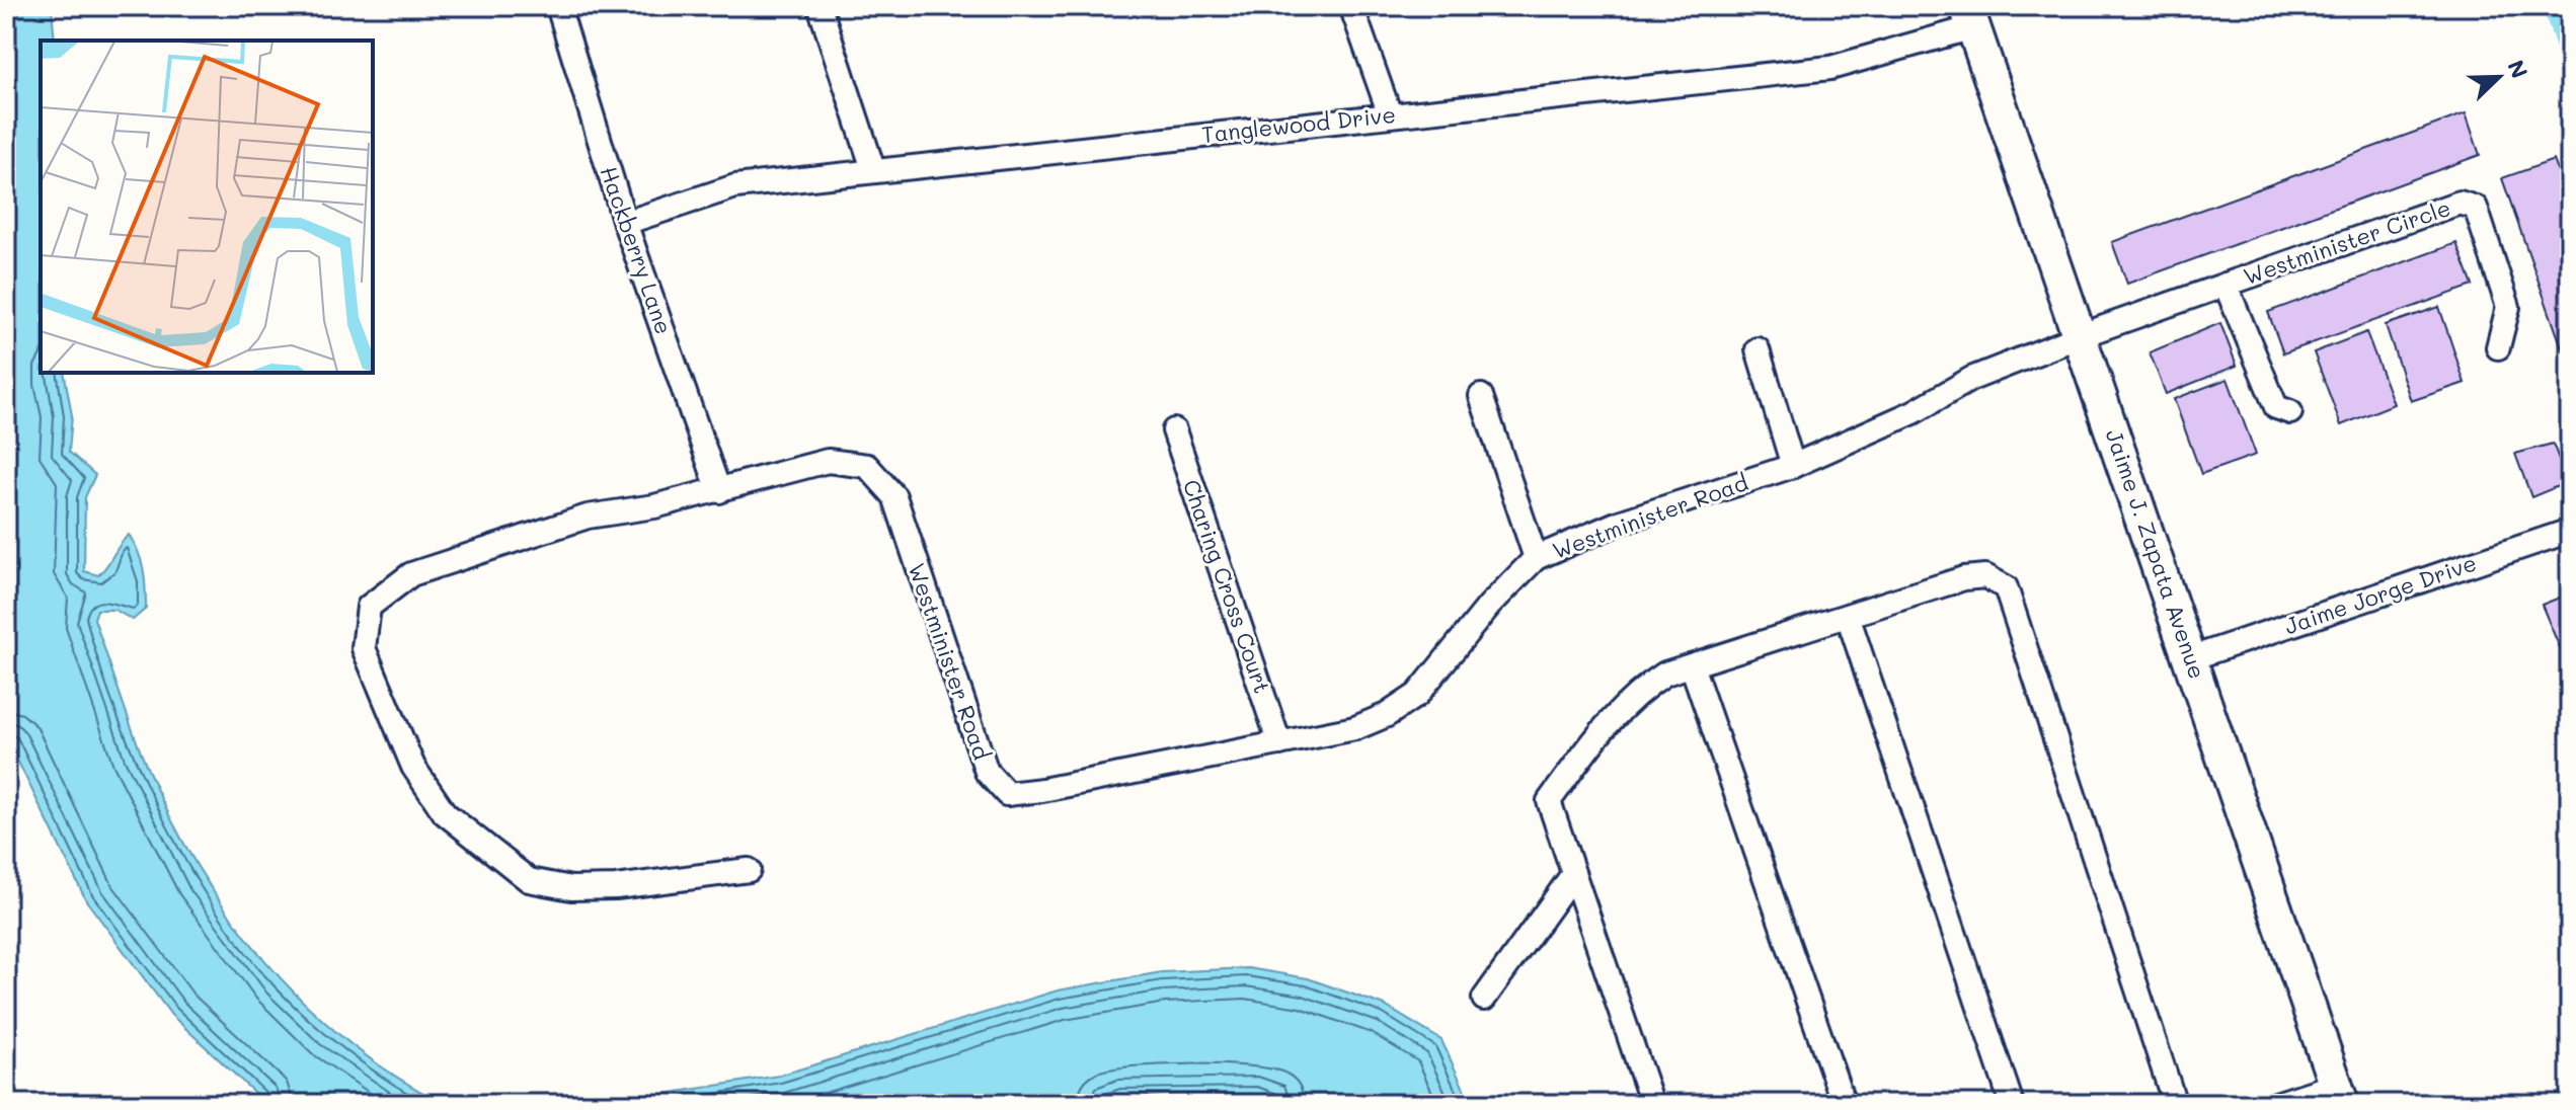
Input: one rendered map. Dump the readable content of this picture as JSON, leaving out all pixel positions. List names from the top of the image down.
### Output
{
  "streets": {
    "street": [
      "Tanglewood Drive",
      "Westminister Circle",
      "Hackberry Lane",
      "Westminister Road",
      "Jaime J. Zapata Avenue",
      "Charing Cross Court",
      "Jaime Jorge Drive"
    ]
  },
  "crossings": [
    ["Tanglewood Drive", "Hackberry Lane"],
    ["Tanglewood Drive", "Jaime J. Zapata Avenue"],
    ["Westminister Circle", "Westminister Road"],
    ["Westminister Circle", "Jaime J. Zapata Avenue"],
    ["Hackberry Lane", "Westminister Road"],
    ["Westminister Road", "Jaime J. Zapata Avenue"],
    ["Westminister Road", "Charing Cross Court"],
    ["Jaime J. Zapata Avenue", "Jaime Jorge Drive"]
  ],
  "north": "top right"
}
